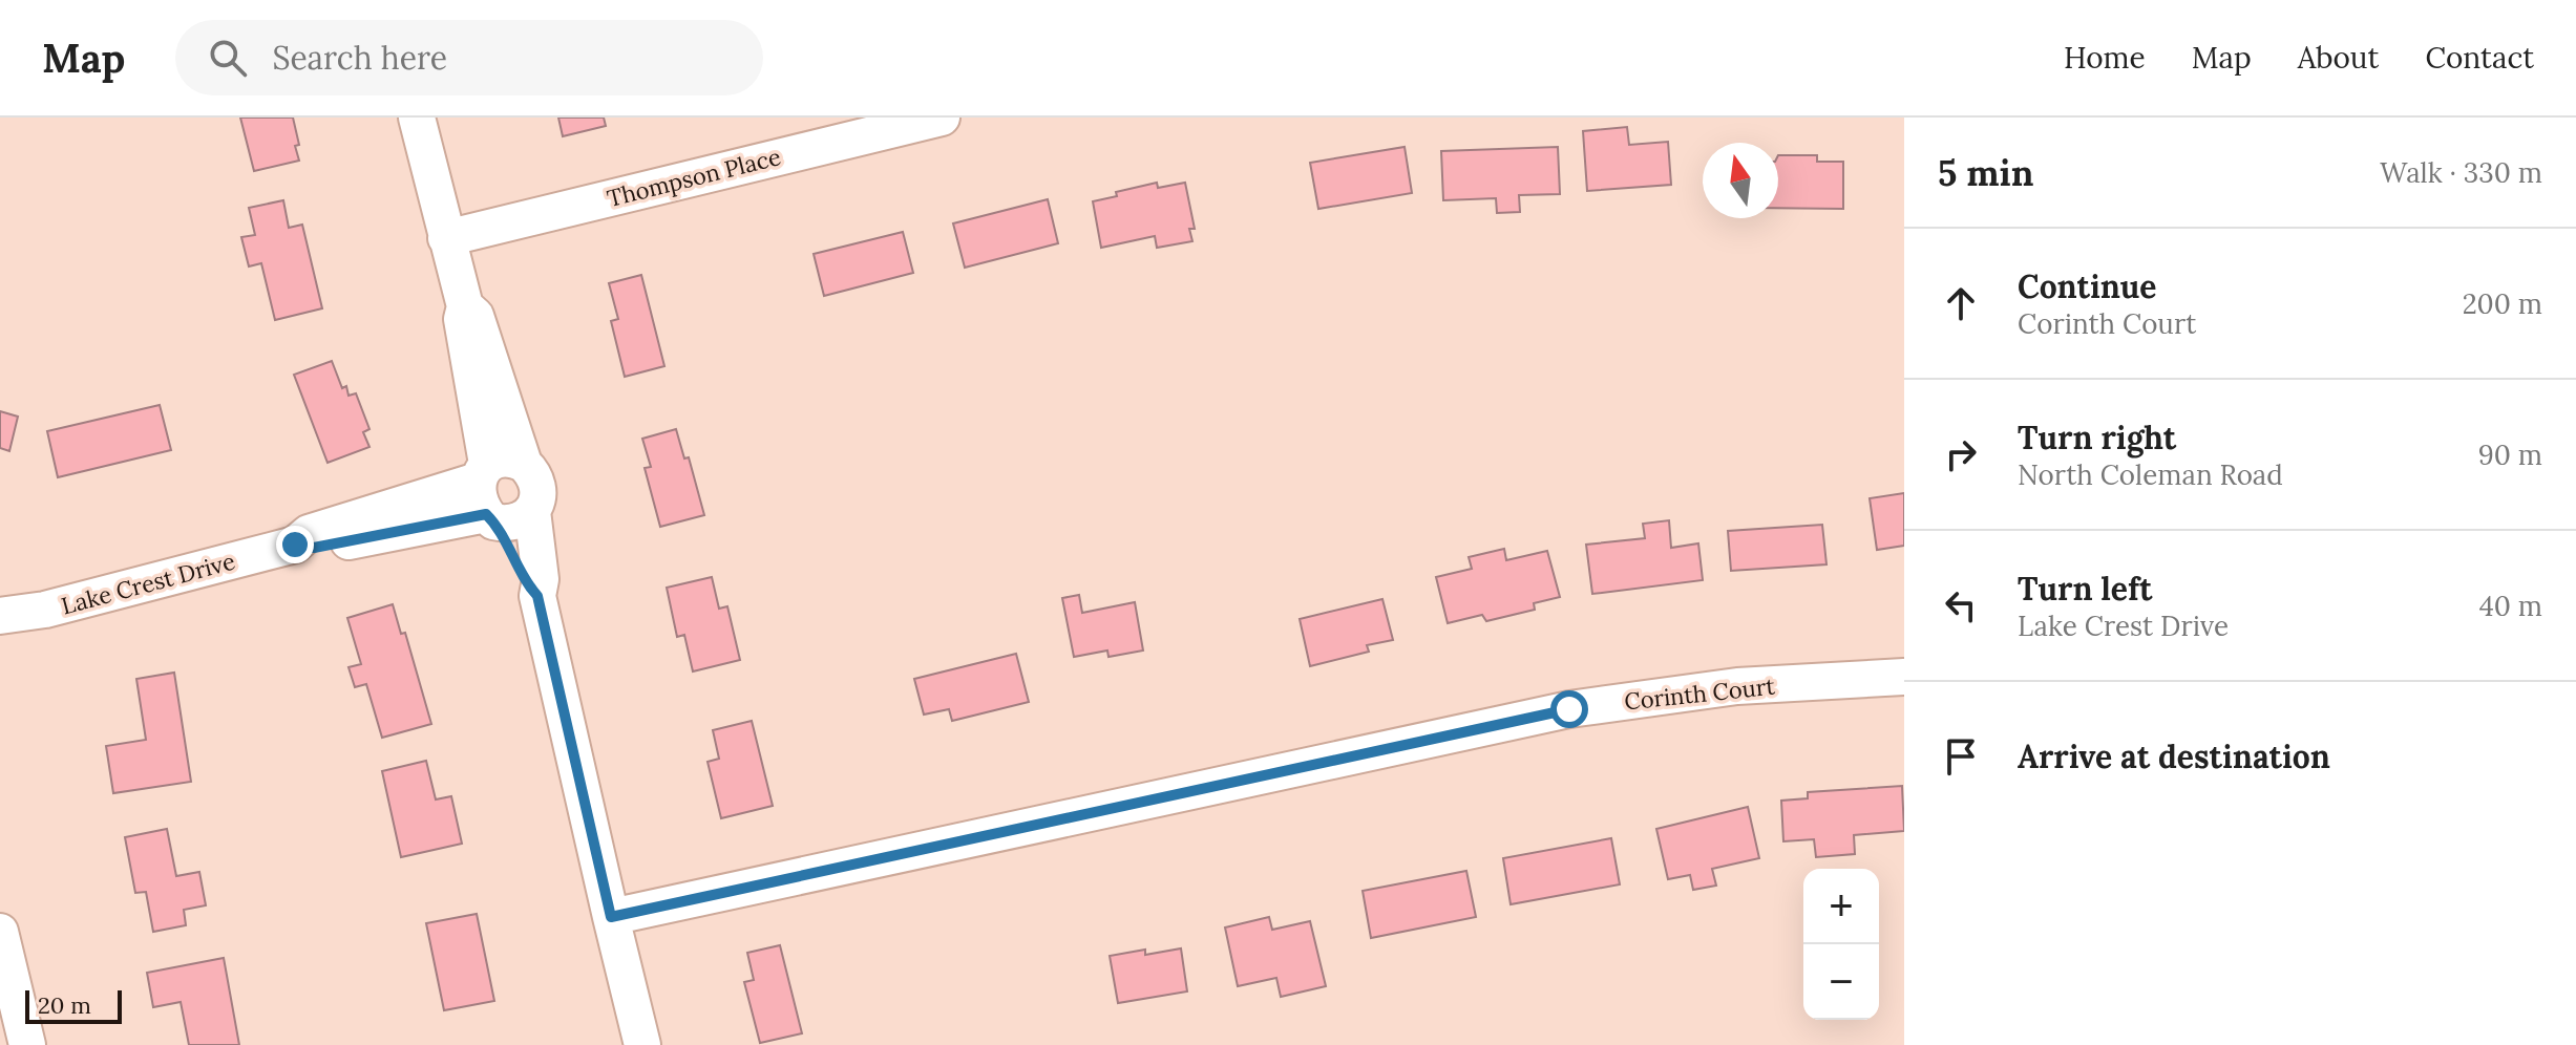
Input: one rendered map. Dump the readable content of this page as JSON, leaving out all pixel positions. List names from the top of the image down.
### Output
{
  "streets": {
    "street": ["Thompson Place", "Lake Crest Drive", "Corinth Court"]
  },
  "scale_bar": "20 m",
  "north": "top",
  "page": {
    "header": "Map",
    "search": "Search here",
    "nav": [
      "Home",
      "Map",
      "About",
      "Contact"
    ],
    "heading": ["5 min", "Walk · 330 m"],
    "list": [
      ["Continue", "Corinth Court", "200 m"],
      ["Turn right", "North Coleman Road", "90 m"],
      ["Turn left", "Lake Crest Drive", "40 m"],
      "Arrive at destination"
    ],
    "map_buttons": ["+", "−"],
    "scale": "20 m"
  }
}
